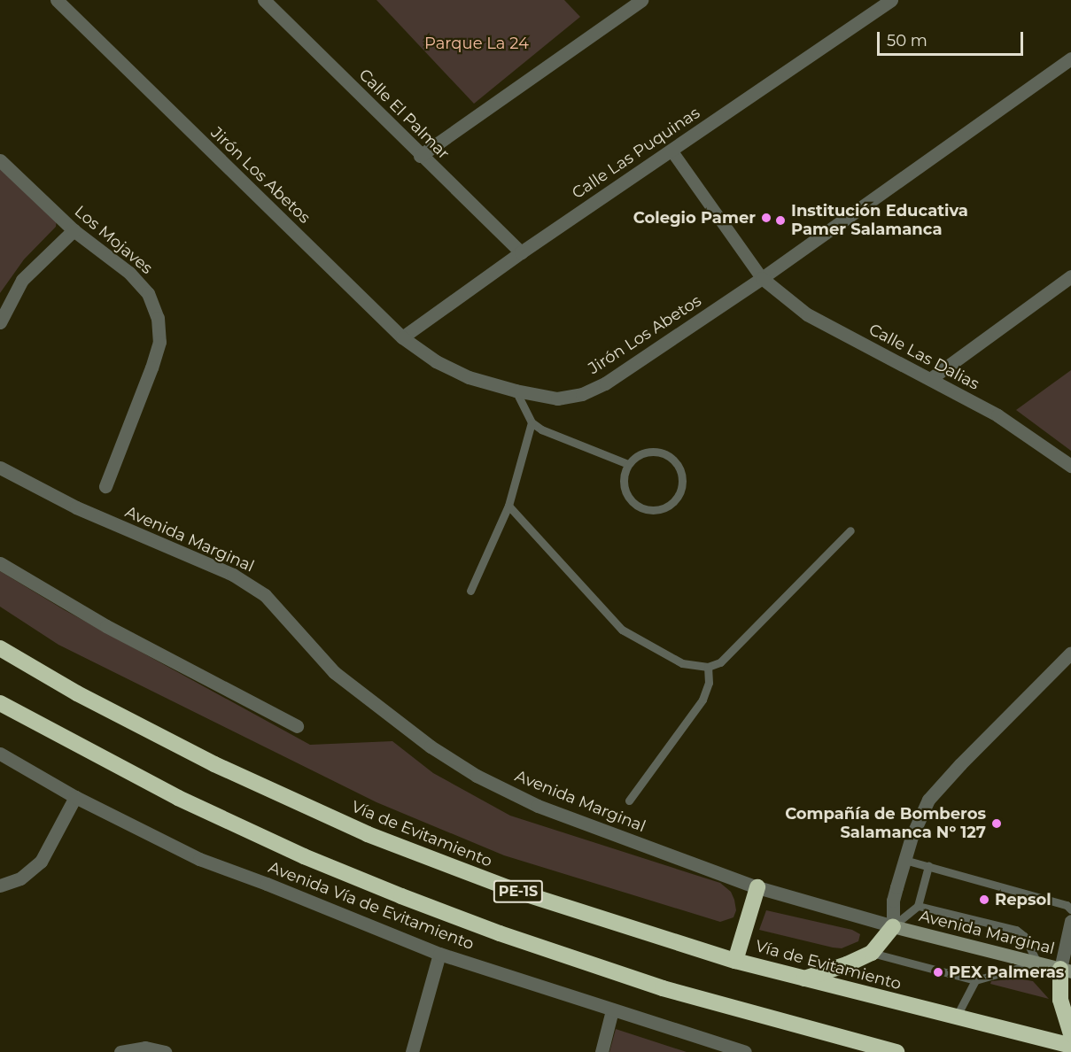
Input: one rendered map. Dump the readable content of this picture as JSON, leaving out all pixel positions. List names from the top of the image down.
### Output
{
  "streets": {
    "highway": ["Vía de Evitamiento", "PE-1S"],
    "main road": ["Avenida Marginal"],
    "street": [
      "Calle El Palmar",
      "Calle Las Puquinas",
      "Jirón Los Abetos",
      "Los Mojaves",
      "Calle Las Dalias",
      "Avenida Vía de Evitamiento"
    ]
  },
  "crossings": [
    ["Calle El Palmar", "Calle Las Puquinas"],
    ["Calle Las Puquinas", "Jirón Los Abetos"],
    ["Jirón Los Abetos", "Calle Las Dalias"]
  ],
  "parks": ["Parque La 24"],
  "places": [
    "Colegio Pamer",
    "Institución Educativa Pamer Salamanca",
    "Compañía de Bomberos Salamanca Nº 127",
    "Repsol",
    "PEX Palmeras"
  ],
  "scale_bar": "50 m"
}
